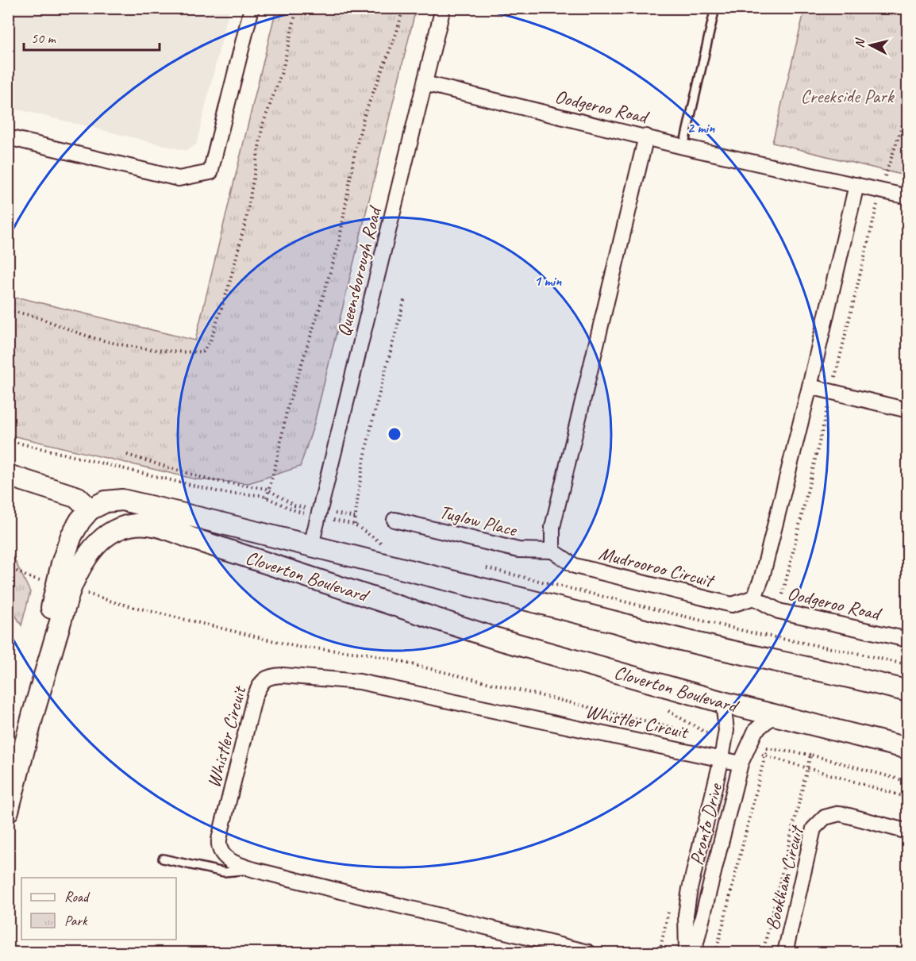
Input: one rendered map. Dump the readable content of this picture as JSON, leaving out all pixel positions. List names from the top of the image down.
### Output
{
  "streets": {
    "street": [
      "Oodgeroo Road",
      "Queensborough Road",
      "Tuglow Place",
      "Mudrooroo Circuit",
      "Cloverton Boulevard",
      "Whistler Circuit",
      "Pronto Drive",
      "Bookham Circuit"
    ]
  },
  "crossings": [
    ["Oodgeroo Road", "Queensborough Road"],
    ["Oodgeroo Road", "Mudrooroo Circuit"],
    ["Queensborough Road", "Cloverton Boulevard"],
    ["Tuglow Place", "Mudrooroo Circuit"],
    ["Cloverton Boulevard", "Pronto Drive"],
    ["Whistler Circuit", "Pronto Drive"]
  ],
  "parks": ["Creekside Park"],
  "legend": ["Road", "Park"],
  "scale_bar": "50 m",
  "north": "left",
  "rings": ["2 min", "1 min"]
}
